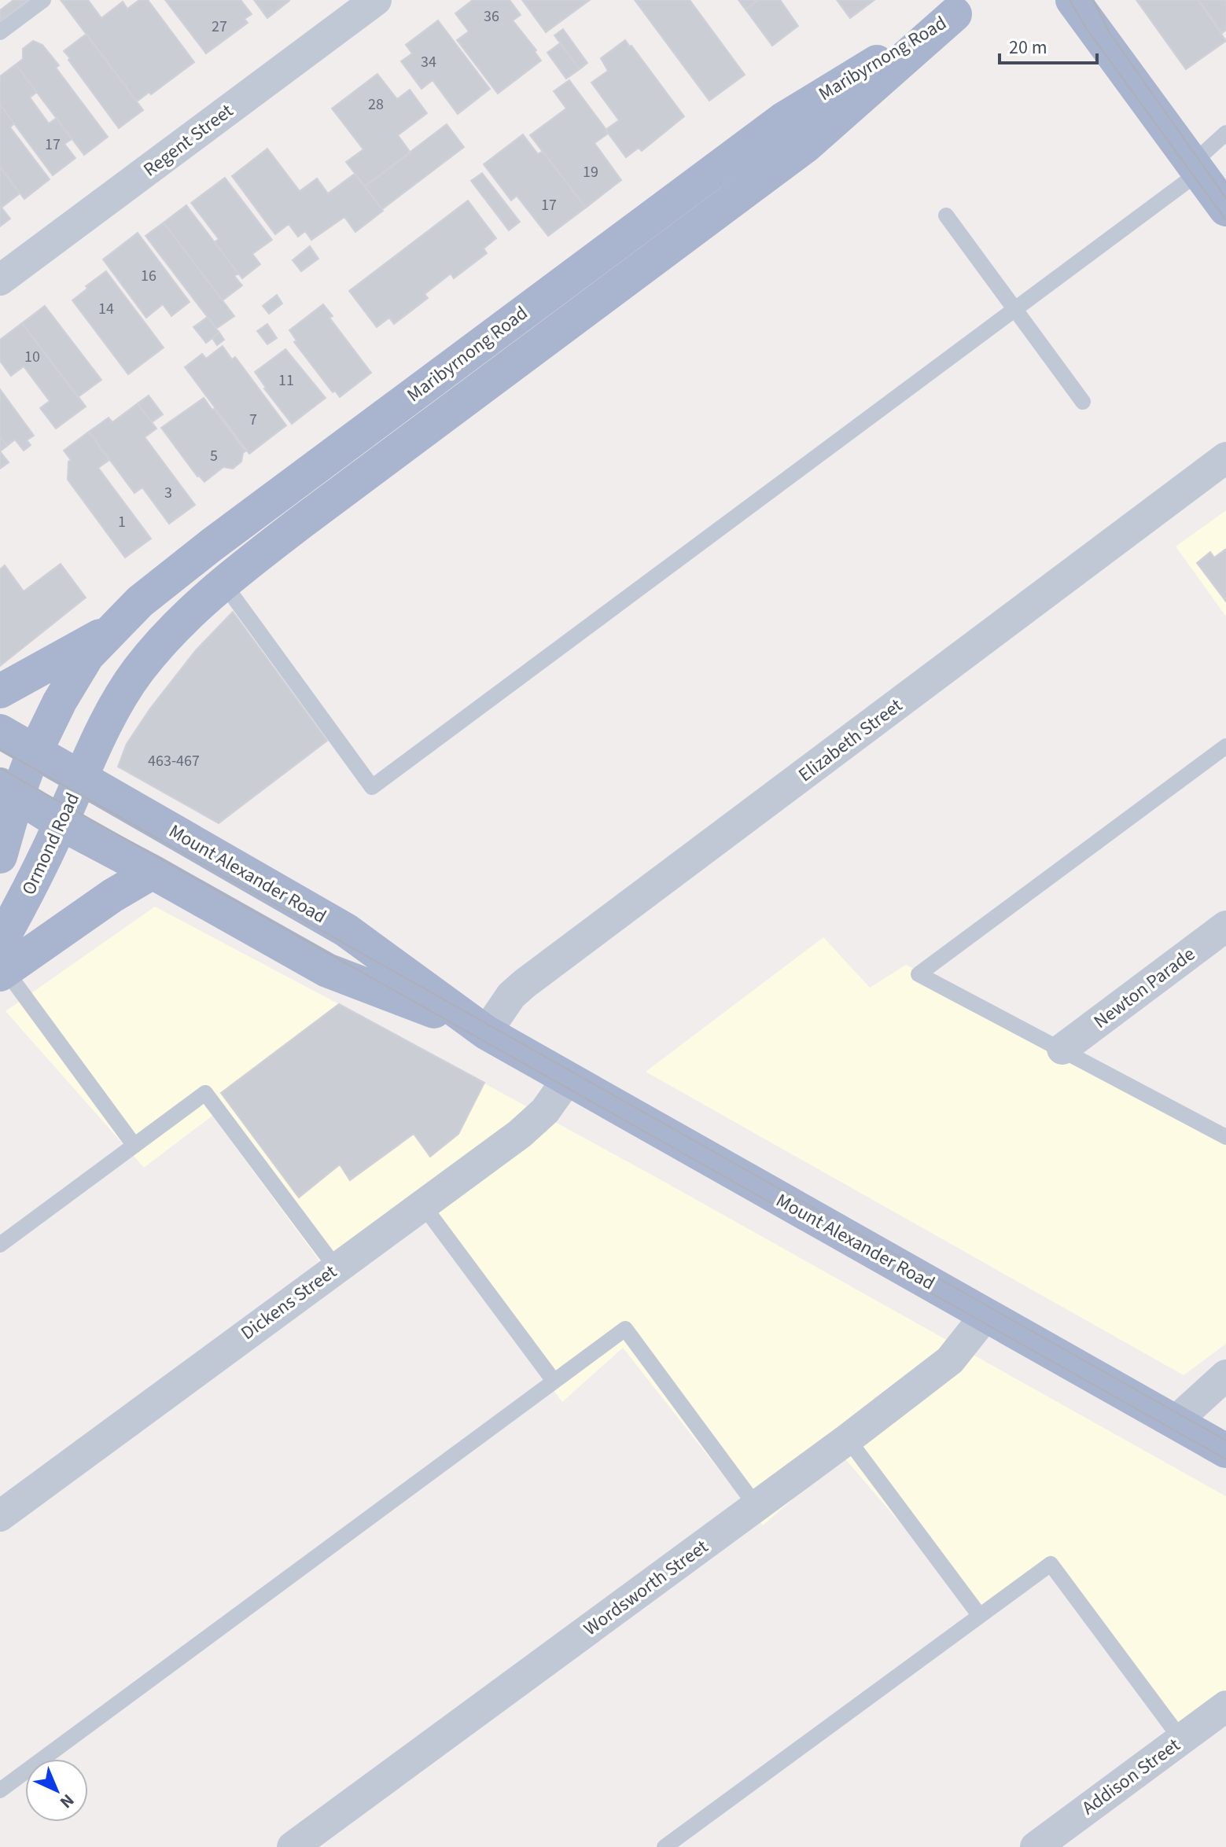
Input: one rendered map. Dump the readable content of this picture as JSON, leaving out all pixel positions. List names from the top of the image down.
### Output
{
  "streets": {
    "main road": ["Maribyrnong Road", "Ormond Road", "Mount Alexander Road"],
    "street": [
      "Regent Street",
      "Elizabeth Street",
      "Newton Parade",
      "Dickens Street",
      "Wordsworth Street",
      "Addison Street"
    ]
  },
  "crossings": [
    ["Maribyrnong Road", "Ormond Road"],
    ["Maribyrnong Road", "Mount Alexander Road"],
    ["Elizabeth Street", "Mount Alexander Road"],
    ["Ormond Road", "Mount Alexander Road"],
    ["Mount Alexander Road", "Dickens Street"],
    ["Mount Alexander Road", "Wordsworth Street"]
  ],
  "house_numbers": [
    "36",
    "27",
    "34",
    "28",
    "17",
    "19",
    "17",
    "16",
    "14",
    "10",
    "11",
    "7",
    "5",
    "3",
    "1",
    "463-467"
  ],
  "scale_bar": "20 m",
  "north": "bottom right"
}
